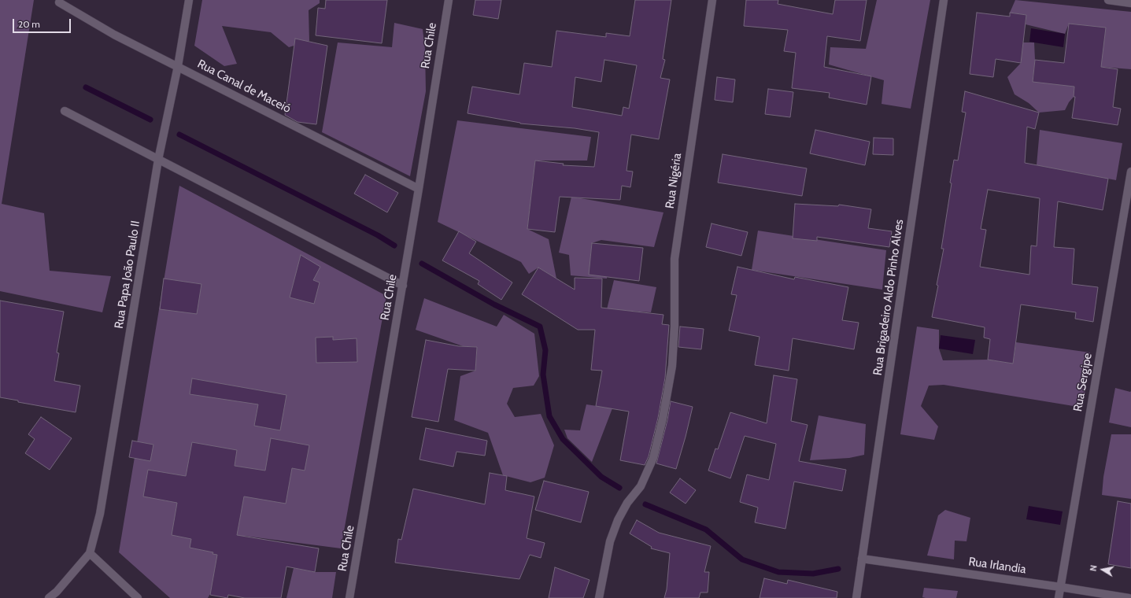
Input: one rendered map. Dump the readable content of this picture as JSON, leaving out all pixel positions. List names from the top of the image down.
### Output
{
  "streets": {
    "street": [
      "Rua Chile",
      "Rua Canal de Maceió",
      "Rua Nigéria",
      "Rua Papa João Paulo II",
      "Rua Brigadeiro Aldo Pinho Alves",
      "Rua Sergipe",
      "Rua Irlandia"
    ]
  },
  "crossings": [
    ["Rua Chile", "Rua Canal de Maceió"],
    ["Rua Canal de Maceió", "Rua Papa João Paulo II"],
    ["Rua Brigadeiro Aldo Pinho Alves", "Rua Irlandia"],
    ["Rua Sergipe", "Rua Irlandia"]
  ],
  "scale_bar": "20 m",
  "north": "left"
}
